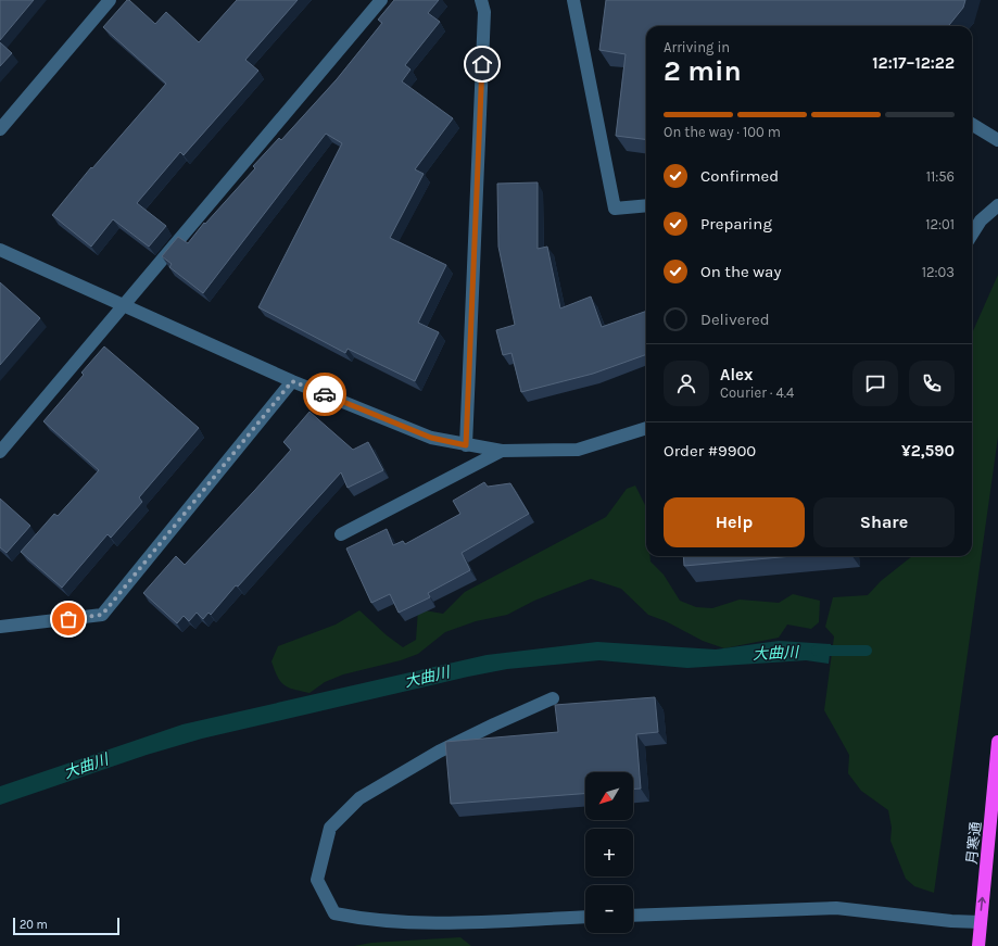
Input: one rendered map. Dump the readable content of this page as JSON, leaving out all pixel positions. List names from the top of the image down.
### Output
{
  "streets": {
    "highway": ["月寒通"]
  },
  "one_way": ["月寒通"],
  "water": ["大曲川"],
  "scale_bar": "20 m",
  "north": "bottom left",
  "page": {
    "heading": ["2 min", "Arriving in", "12:17–12:22"],
    "panel": [
      "Alex",
      "Courier · 4.4",
      "Order #9900",
      "¥2,590"
    ],
    "bar": "On the way · 100 m",
    "list": [
      ["Confirmed", "11:56"],
      ["Preparing", "12:01"],
      ["On the way", "12:03"],
      "Delivered"
    ],
    "buttons": ["Help", "Share"],
    "map_buttons": ["+", "−"],
    "scale": "20 m"
  }
}
